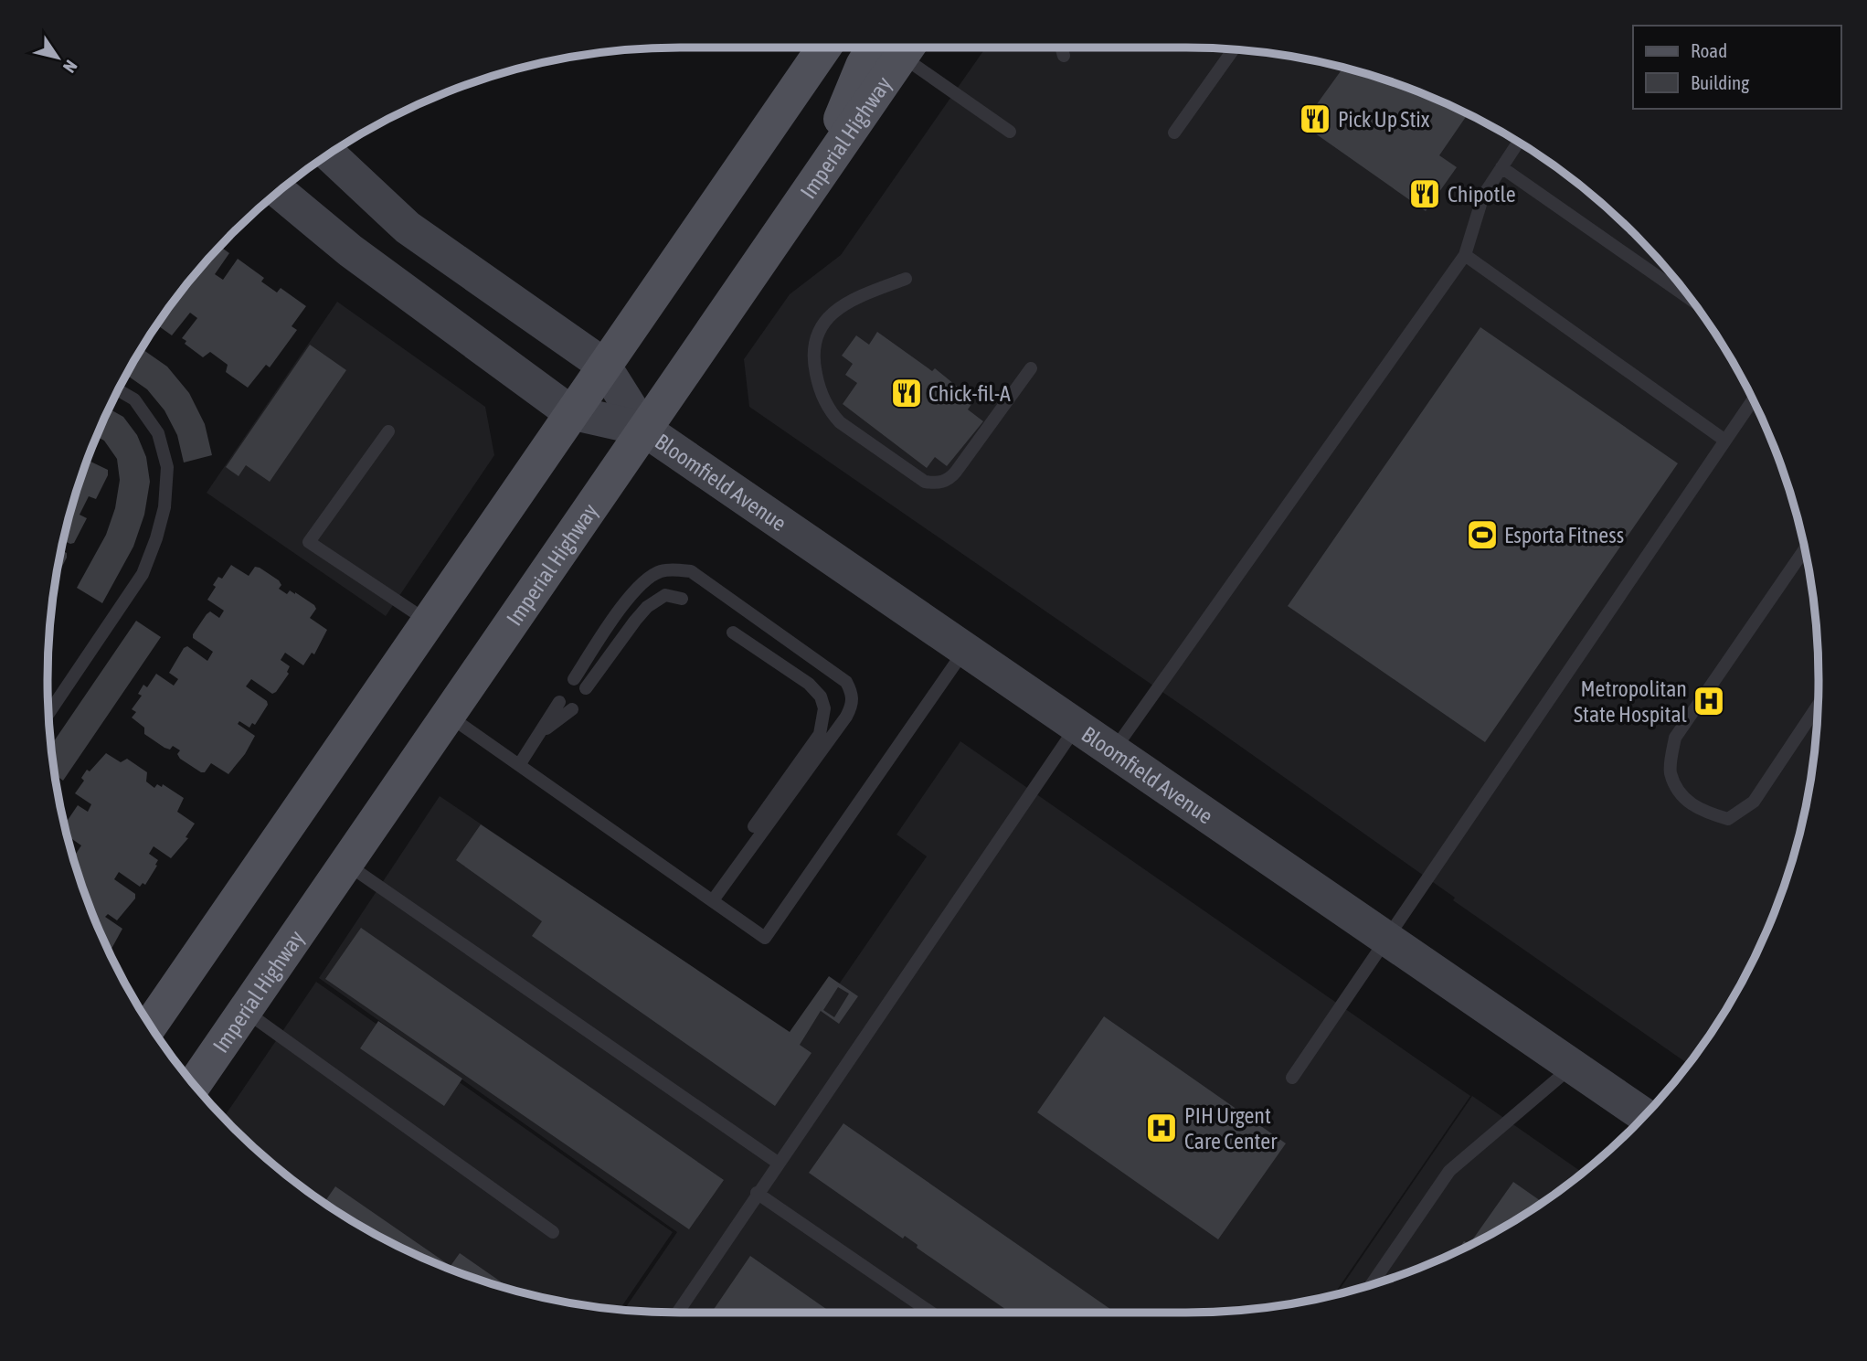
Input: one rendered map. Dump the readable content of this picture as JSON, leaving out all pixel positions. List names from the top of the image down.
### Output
{
  "streets": {
    "main road": ["Imperial Highway", "Bloomfield Avenue"]
  },
  "crossings": [
    ["Imperial Highway", "Bloomfield Avenue"]
  ],
  "places": {
    "restaurant": ["Pick Up Stix", "Chipotle", "Chick-fil-A"],
    "sports": ["Esporta Fitness"],
    "hospital": ["Metropolitan State Hospital", "PIH Urgent Care Center"]
  },
  "legend": ["Road", "Building"],
  "north": "bottom right"
}
